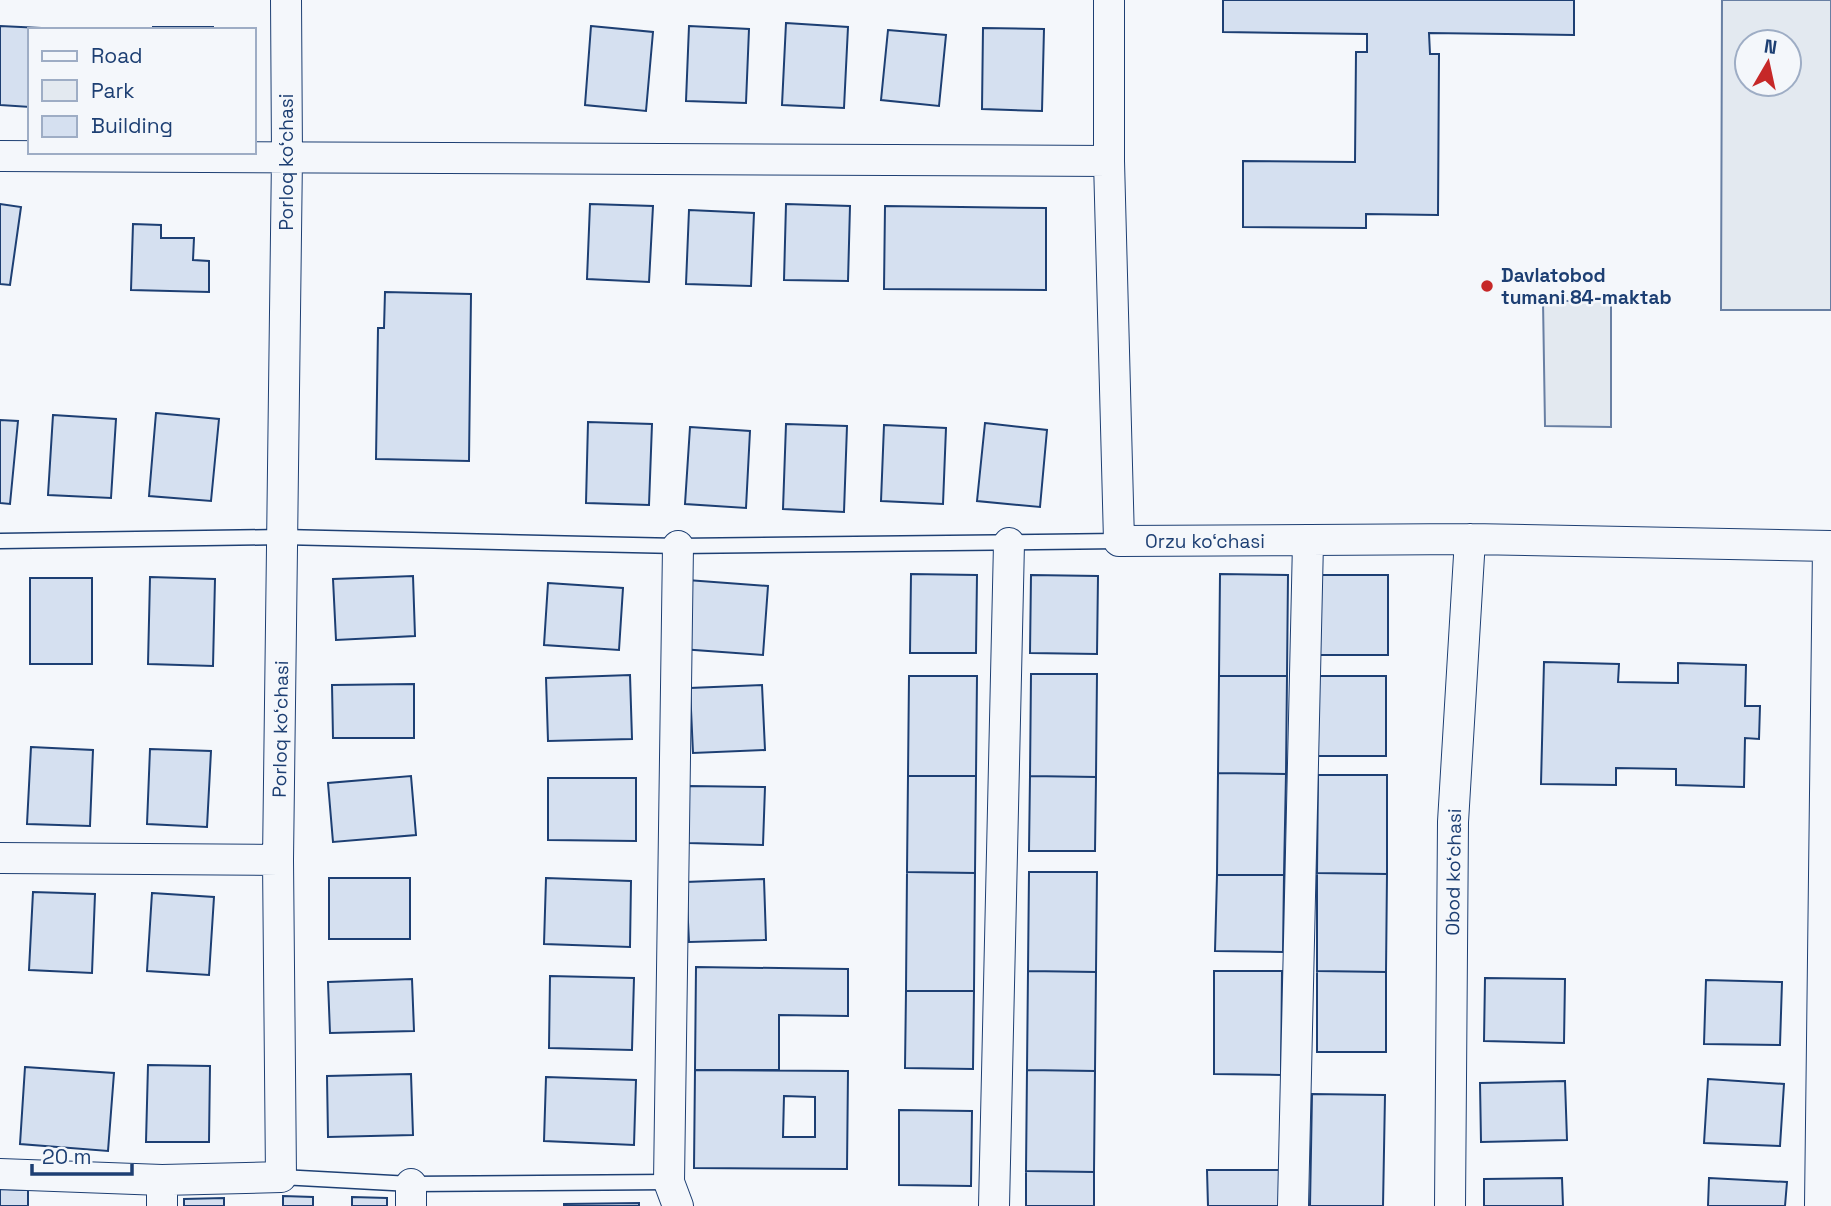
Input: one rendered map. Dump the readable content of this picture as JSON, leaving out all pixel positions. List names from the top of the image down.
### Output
{
  "streets": {
    "street": ["Porloq koʻchasi", "Orzu koʻchasi", "Obod koʻchasi"]
  },
  "crossings": [
    ["Orzu koʻchasi", "Obod koʻchasi"]
  ],
  "places": ["Davlatobod tumani 84-maktab"],
  "legend": ["Road", "Park", "Building"],
  "scale_bar": "20 m",
  "north": "top"
}
